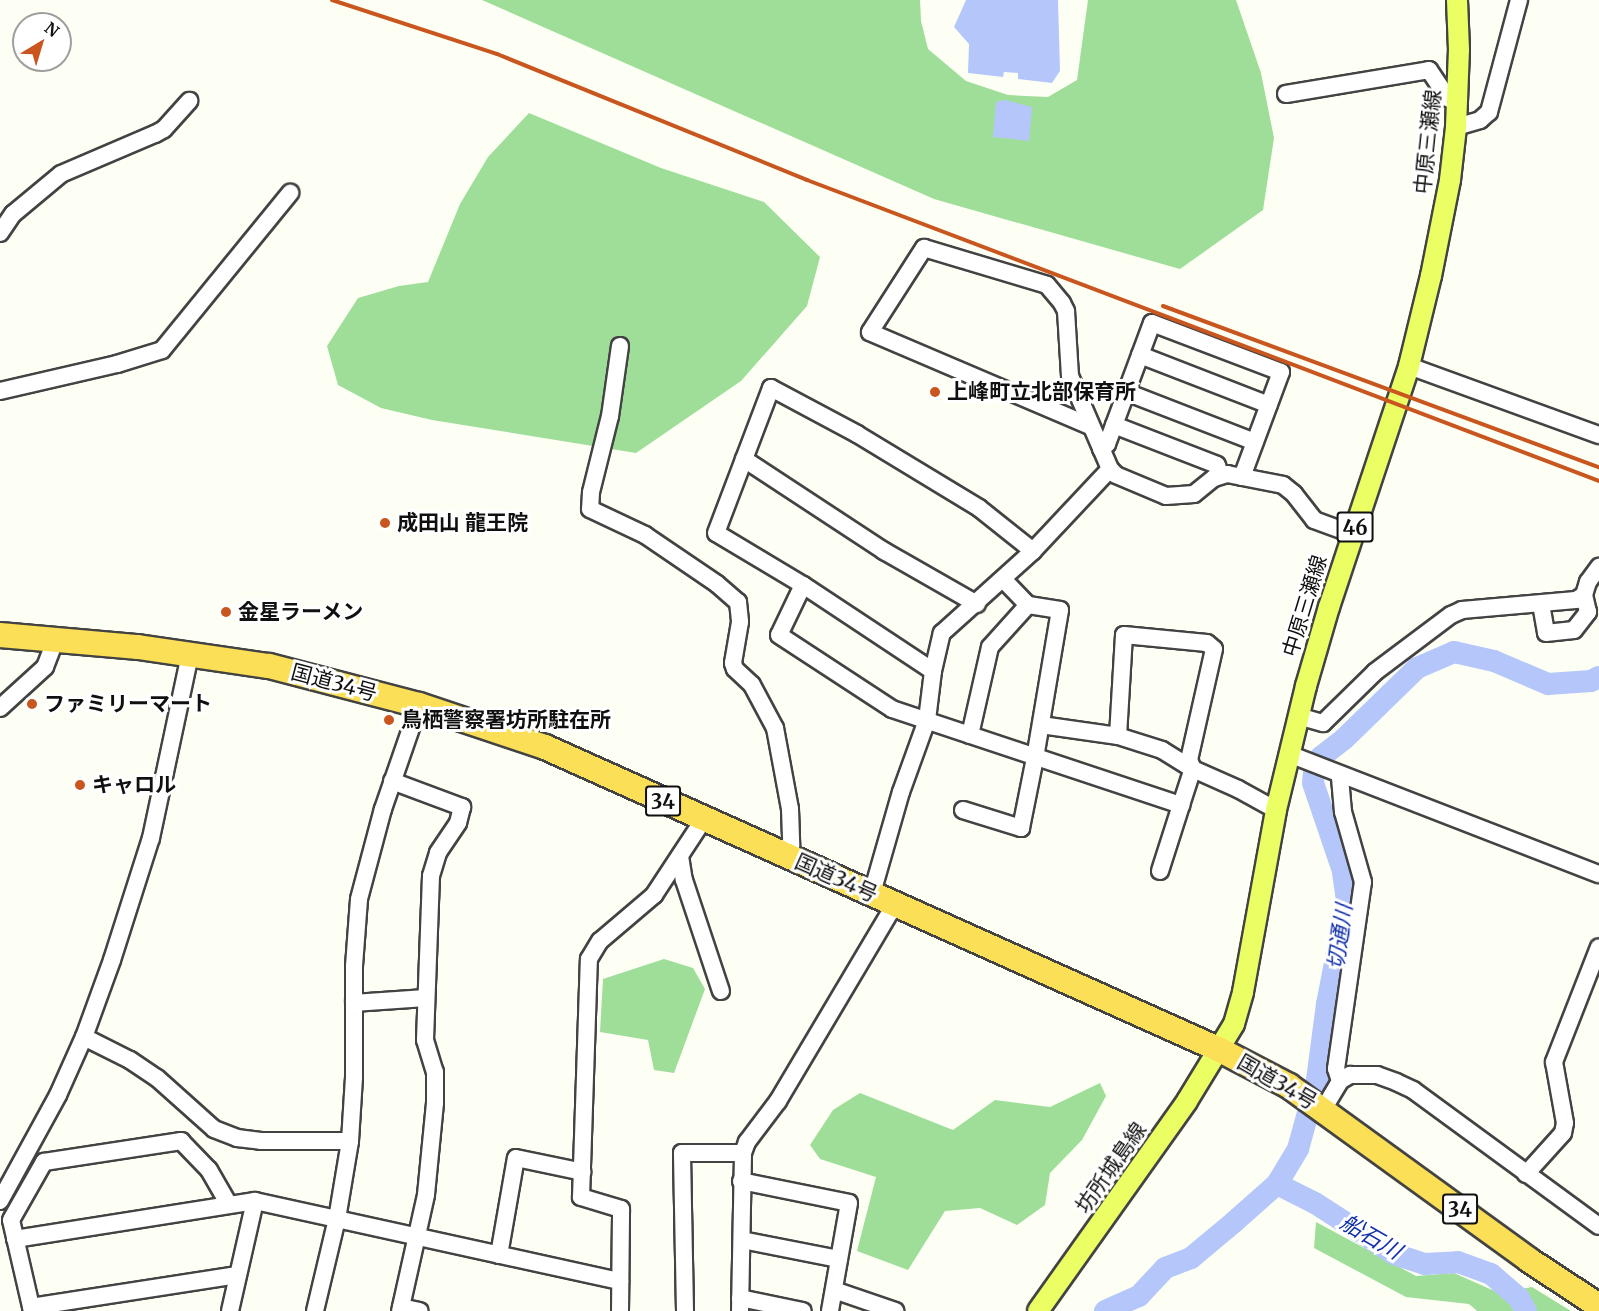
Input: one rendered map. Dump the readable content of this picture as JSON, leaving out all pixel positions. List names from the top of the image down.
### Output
{
  "streets": {
    "highway": ["国道34号", "34"],
    "main road": ["中原三瀬線", "46", "坊所城島線"]
  },
  "crossings": [
    ["中原三瀬線", "国道34号"],
    ["中原三瀬線", "坊所城島線"],
    ["国道34号", "坊所城島線"]
  ],
  "water": ["切通川", "船石川"],
  "places": [
    "上峰町立北部保育所",
    "成田山 龍王院",
    "金星ラーメン",
    "ファミリーマート",
    "鳥栖警察署坊所駐在所",
    "キャロル"
  ],
  "north": "top right"
}
